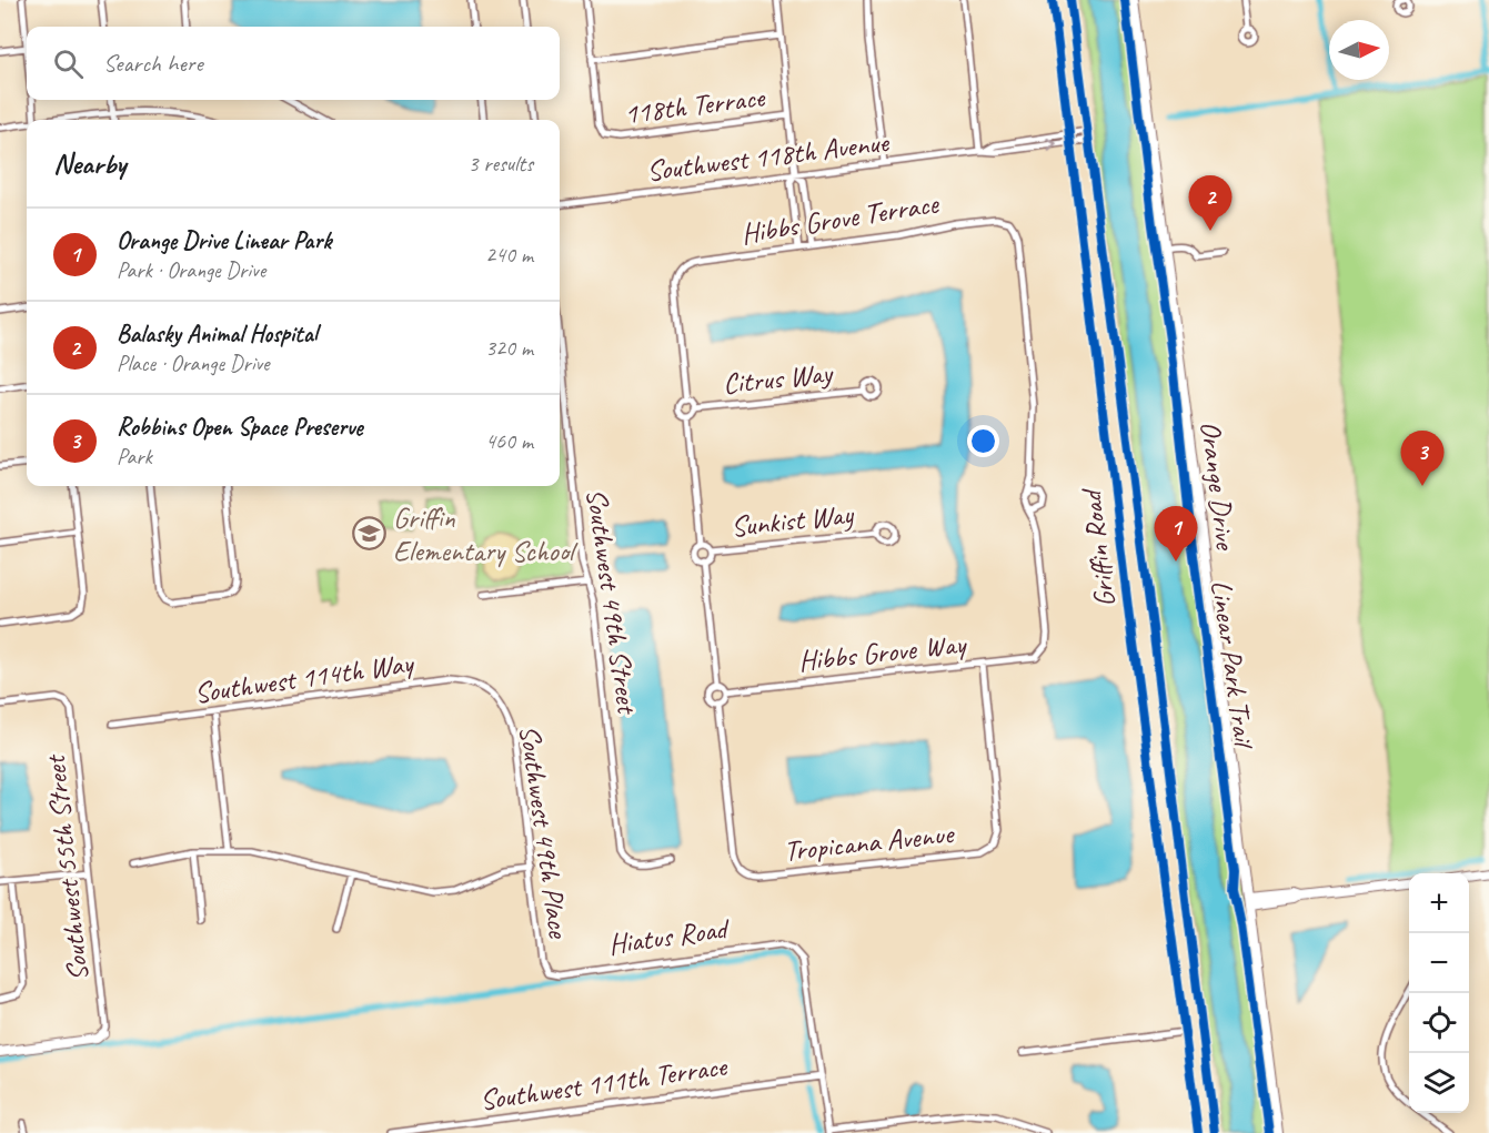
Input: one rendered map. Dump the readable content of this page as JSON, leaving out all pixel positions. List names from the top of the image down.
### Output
{
  "streets": {
    "main road": ["Griffin Road"],
    "street": [
      "118th Terrace",
      "Southwest 118th Avenue",
      "Hibbs Grove Terrace",
      "Citrus Way",
      "Orange Drive",
      "Sunkist Way",
      "Southwest 49th Street",
      "Hibbs Grove Way",
      "Southwest 114th Way",
      "Southwest 49th Place",
      "Tropicana Avenue",
      "Southwest 55th Street",
      "Hiatus Road",
      "Southwest 111th Terrace"
    ],
    "cycle path": ["Linear Park Trail"]
  },
  "crossings": [
    ["Southwest 118th Avenue", "Griffin Road"],
    ["Hibbs Grove Terrace", "Citrus Way"],
    ["Hibbs Grove Way", "Tropicana Avenue"],
    ["Southwest 114th Way", "Southwest 49th Place"],
    ["Southwest 49th Place", "Hiatus Road"],
    ["Hiatus Road", "Southwest 111th Terrace"]
  ],
  "places": {
    "school or university": ["Griffin Elementary School"]
  },
  "north": "right",
  "page": {
    "search": "Search here",
    "heading": ["Nearby", "3 results"],
    "pins": ["2", "3", "1"],
    "list": [
      {
        "mark": "1",
        "name": "Orange Drive Linear Park",
        "note": "Park · Orange Drive",
        "value": "240 m"
      },
      {
        "mark": "2",
        "name": "Balasky Animal Hospital",
        "note": "Place · Orange Drive",
        "value": "320 m"
      },
      {
        "mark": "3",
        "name": "Robbins Open Space Preserve",
        "note": "Park",
        "value": "460 m"
      }
    ],
    "map_buttons": ["+", "−"]
  }
}
